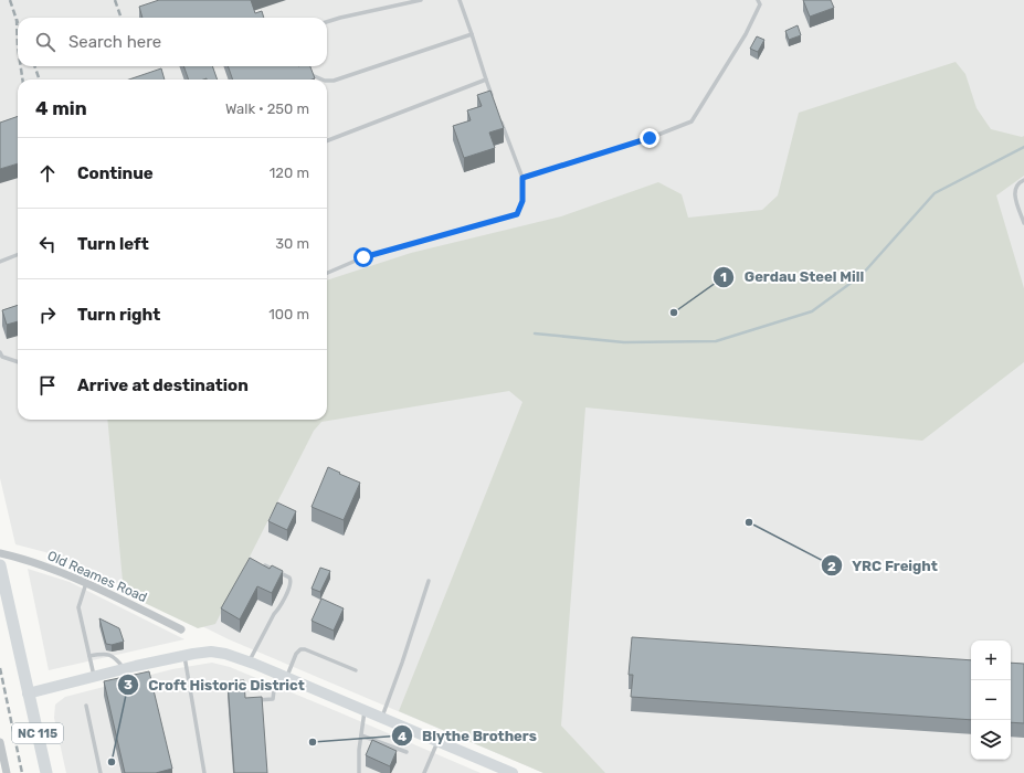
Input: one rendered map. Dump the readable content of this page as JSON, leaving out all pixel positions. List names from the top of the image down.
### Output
{
  "streets": {
    "main road": ["NC 115"],
    "street": ["Old Reames Road"]
  },
  "places": [
    "Gerdau Steel Mill",
    "YRC Freight",
    "Blythe Brothers",
    "Croft Historic District"
  ],
  "page": {
    "search": "Search here",
    "heading": ["4 min", "Walk · 250 m"],
    "list": [
      ["Continue", "120 m"],
      ["Turn left", "30 m"],
      ["Turn right", "100 m"],
      "Arrive at destination"
    ],
    "map_buttons": ["+", "−"]
  }
}
